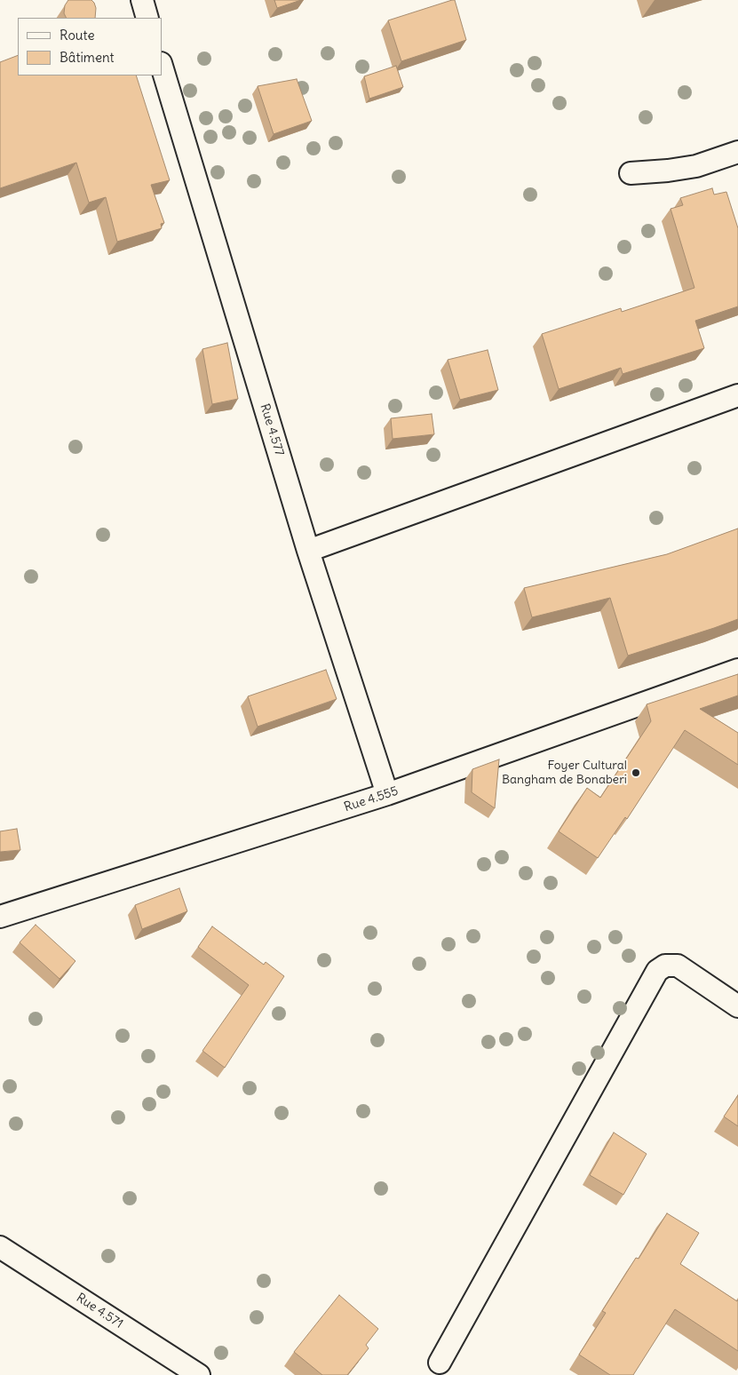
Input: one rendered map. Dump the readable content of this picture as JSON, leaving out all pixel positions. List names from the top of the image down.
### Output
{
  "streets": {
    "street": ["Rue 4.577", "Rue 4.555", "Rue 4.571"]
  },
  "crossings": [
    ["Rue 4.577", "Rue 4.555"]
  ],
  "places": ["Foyer Cultural Bangham de Bonaberi"],
  "legend": ["Route", "Bâtiment"]
}
